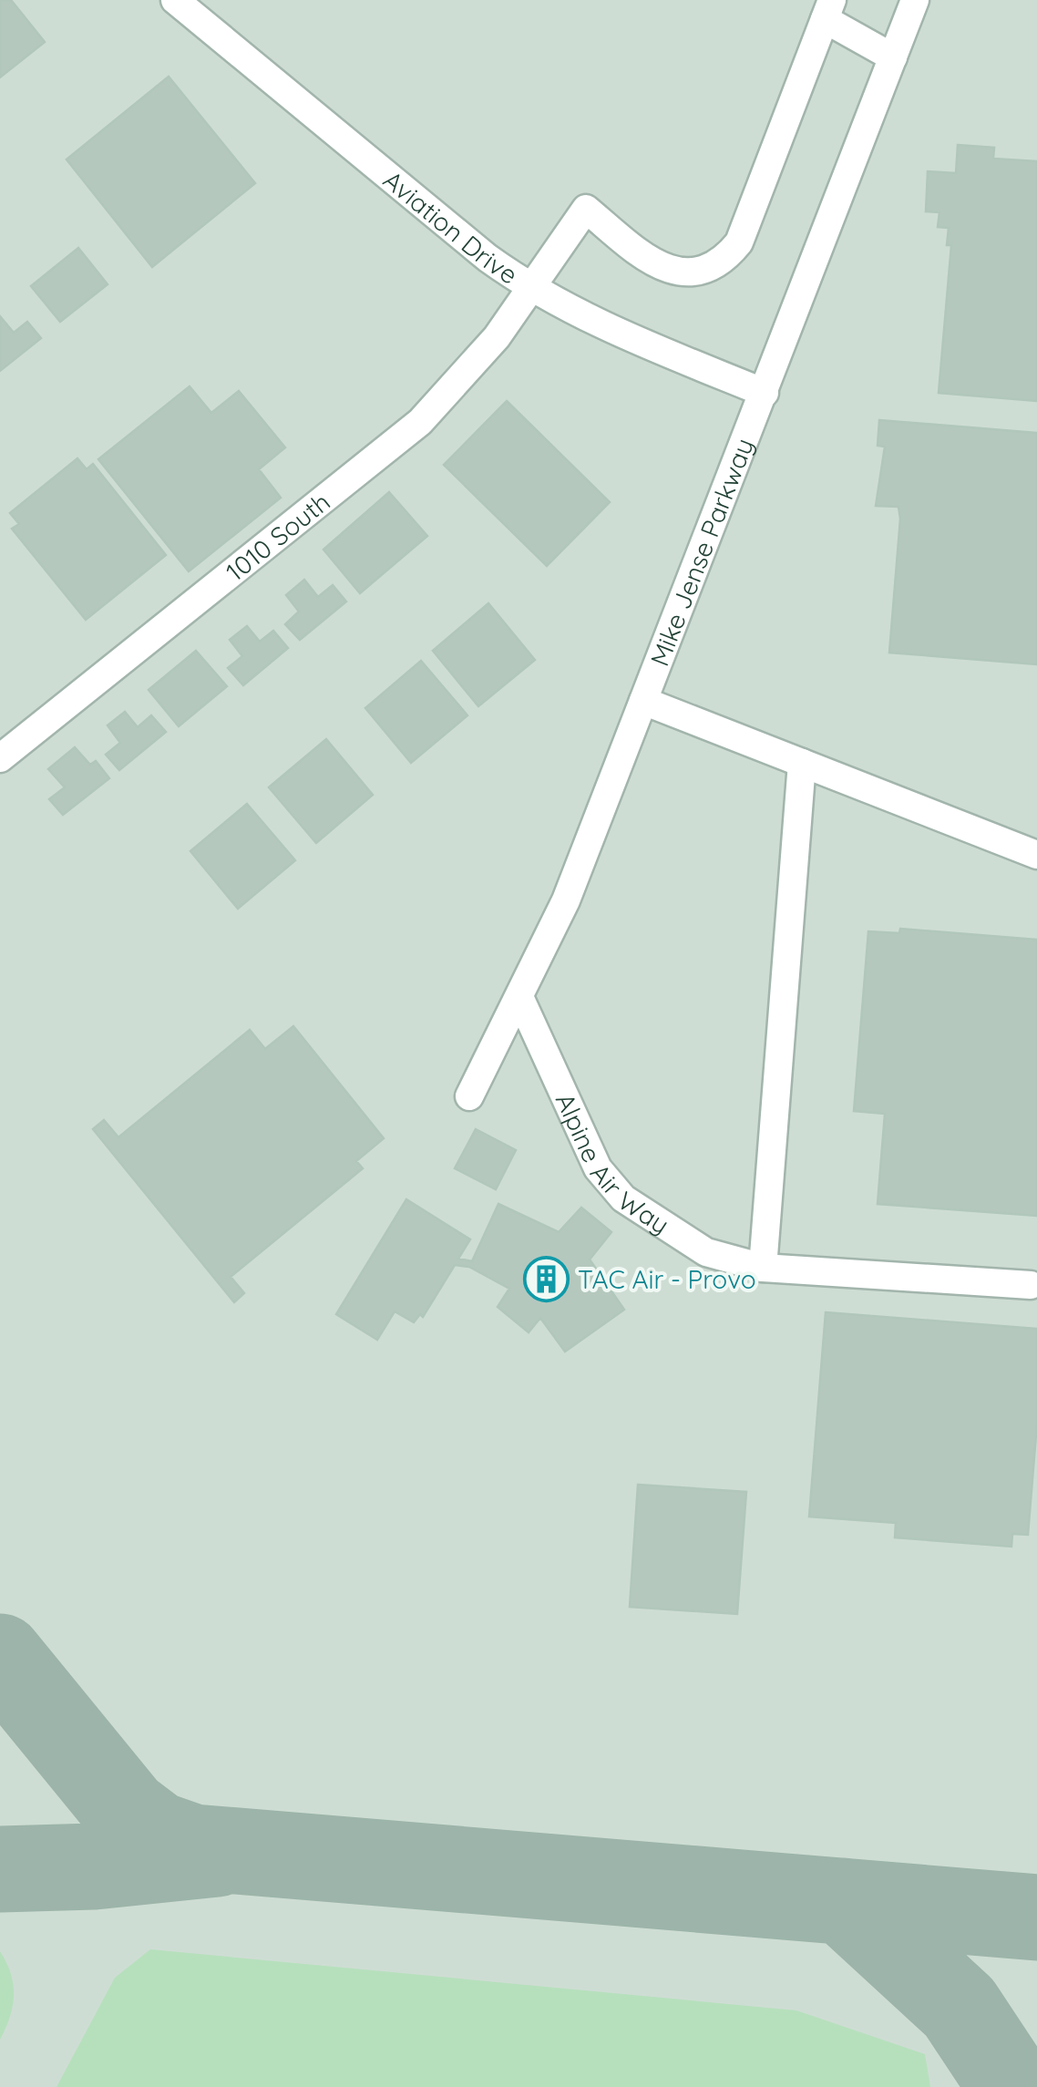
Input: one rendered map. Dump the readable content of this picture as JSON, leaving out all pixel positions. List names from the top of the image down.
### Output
{
  "streets": {
    "street": [
      "Aviation Drive",
      "1010 South",
      "Mike Jense Parkway",
      "Alpine Air Way"
    ]
  },
  "crossings": [
    ["Aviation Drive", "1010 South"],
    ["Aviation Drive", "Mike Jense Parkway"],
    ["Mike Jense Parkway", "Alpine Air Way"]
  ],
  "places": {
    "building": ["TAC Air - Provo"]
  }
}
